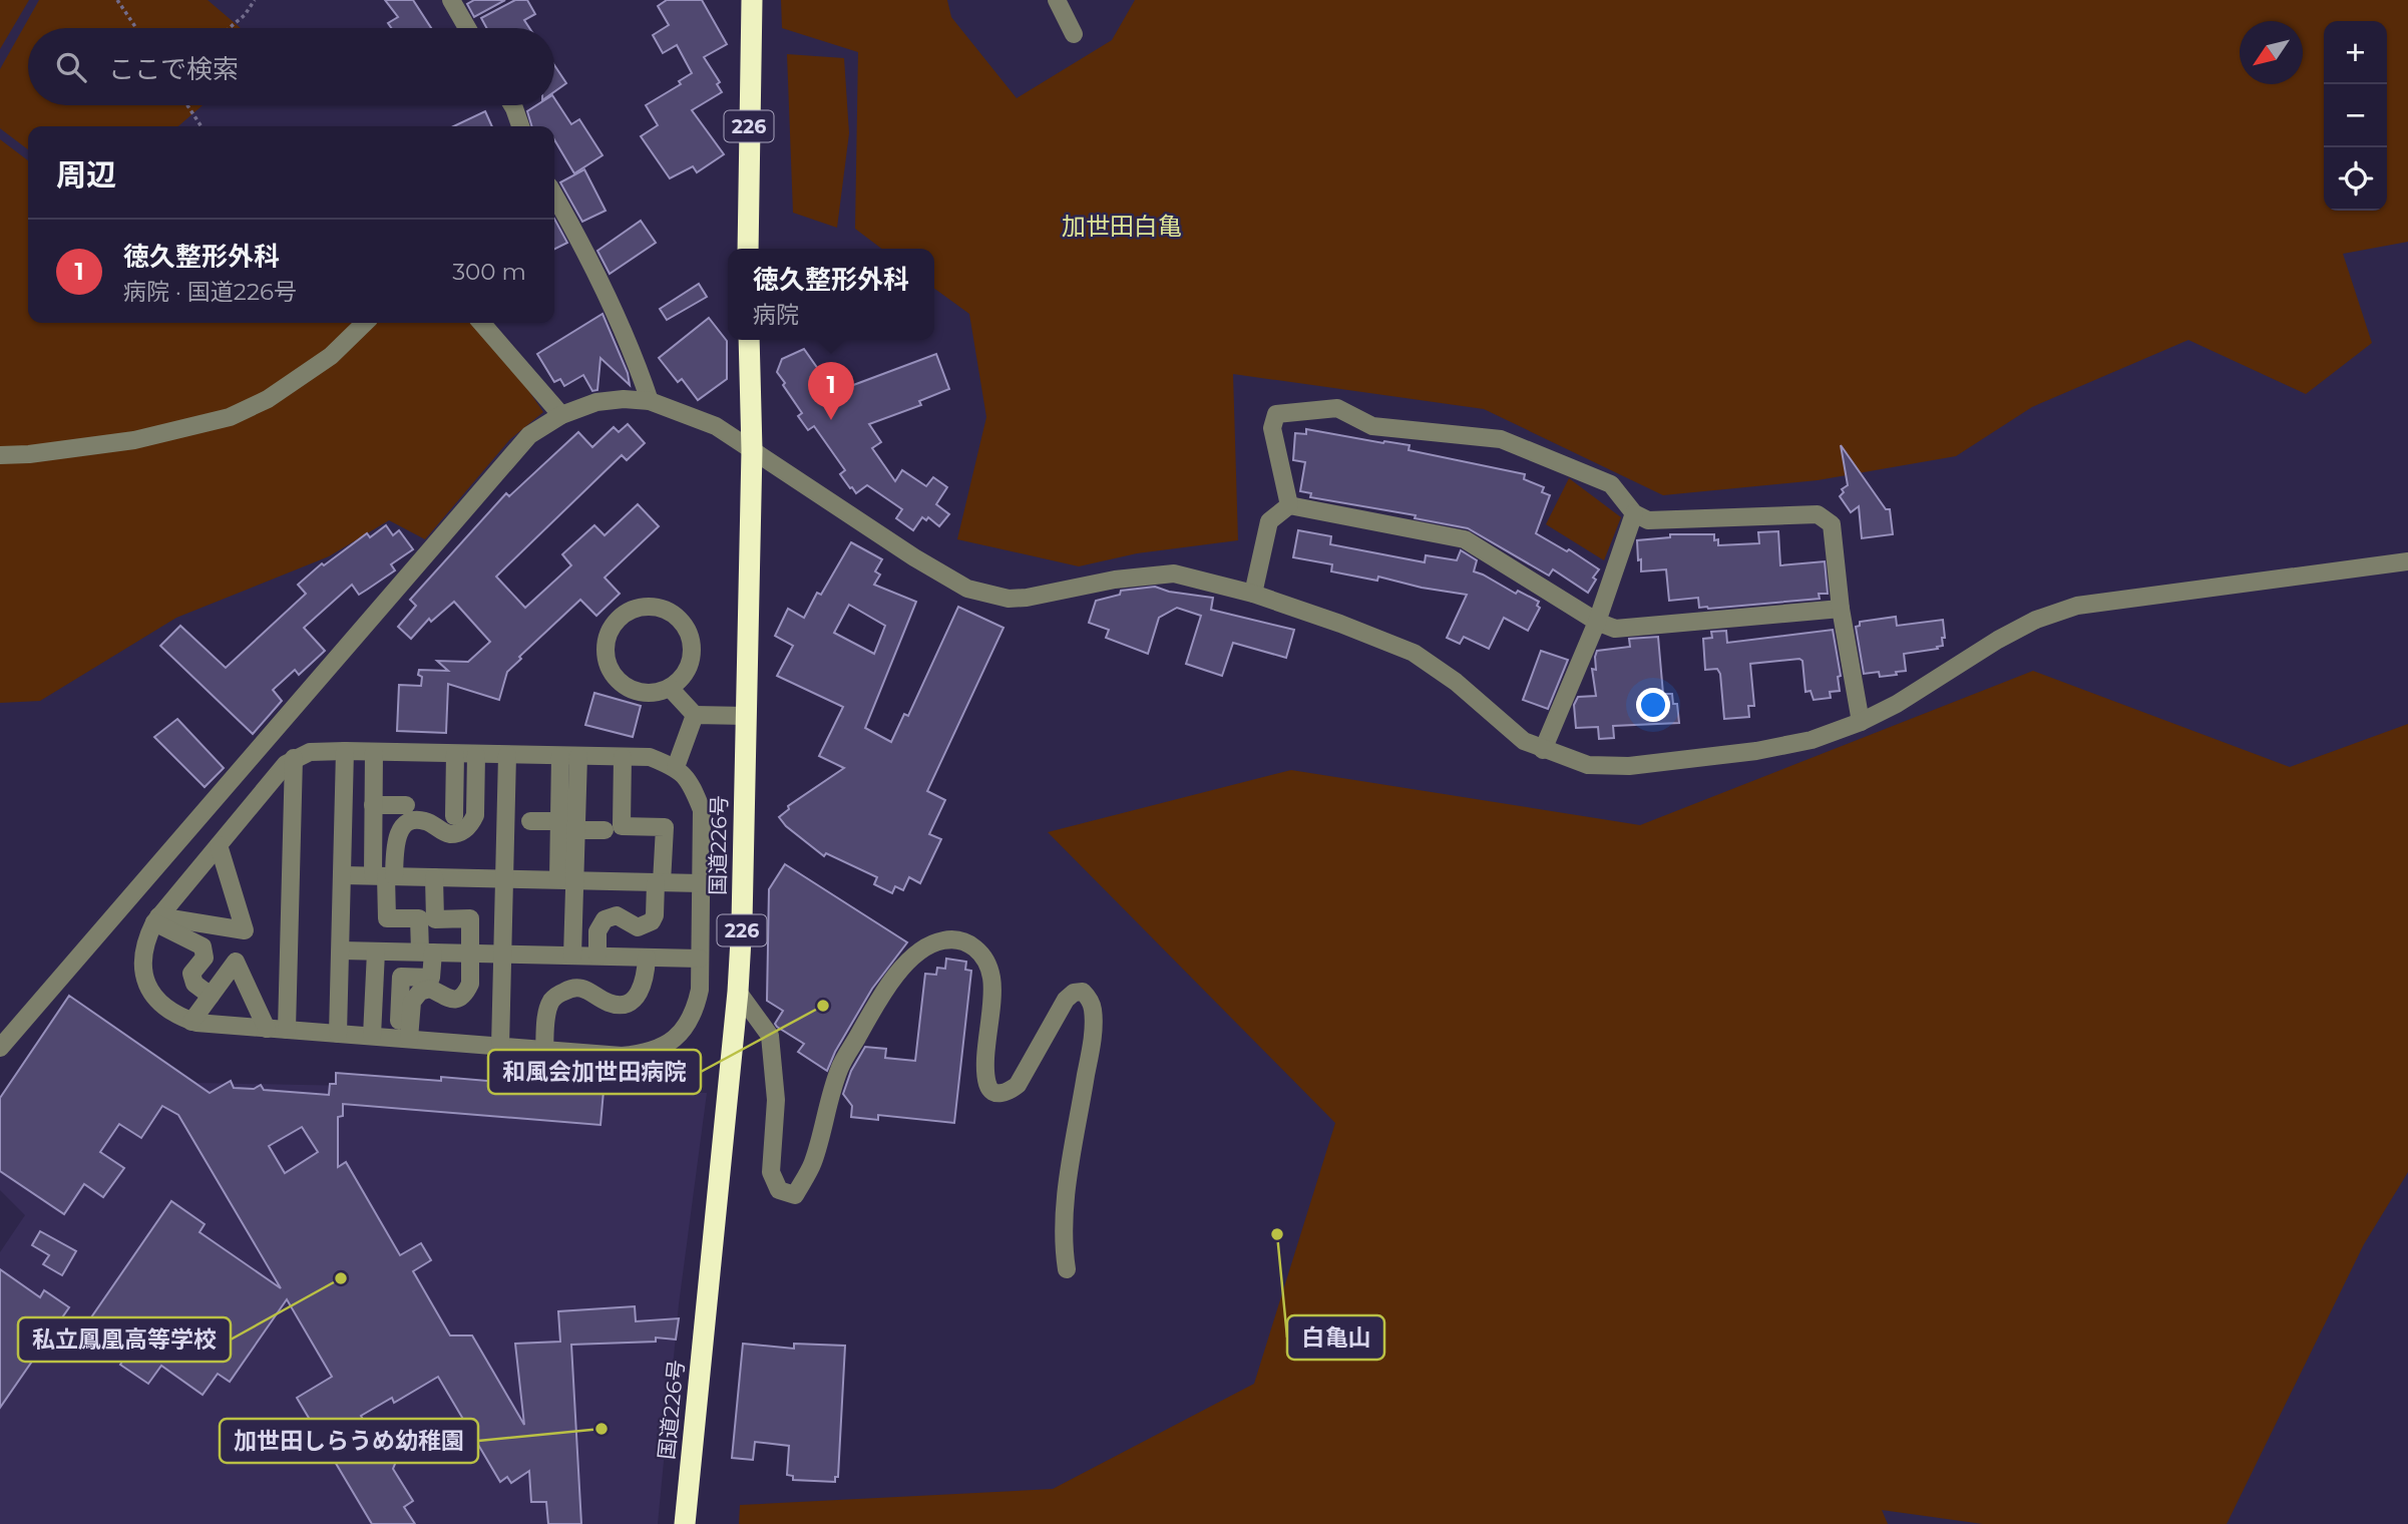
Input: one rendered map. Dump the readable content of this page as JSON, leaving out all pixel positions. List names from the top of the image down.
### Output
{
  "streets": {
    "highway": ["226", "国道226号"]
  },
  "districts": ["加世田白亀"],
  "places": [
    "和風会加世田病院",
    "白亀山",
    "私立鳳凰高等学校",
    "加世田しらうめ幼稚園"
  ],
  "north": "bottom left",
  "page": {
    "map_buttons": ["+", "−"],
    "search": "ここで検索",
    "heading": "周辺",
    "list": [
      {
        "mark": "1",
        "name": "徳久整形外科",
        "note": "病院 · 国道226号",
        "value": "300 m"
      }
    ],
    "popup": ["徳久整形外科", "病院"],
    "pins": "1"
  }
}
